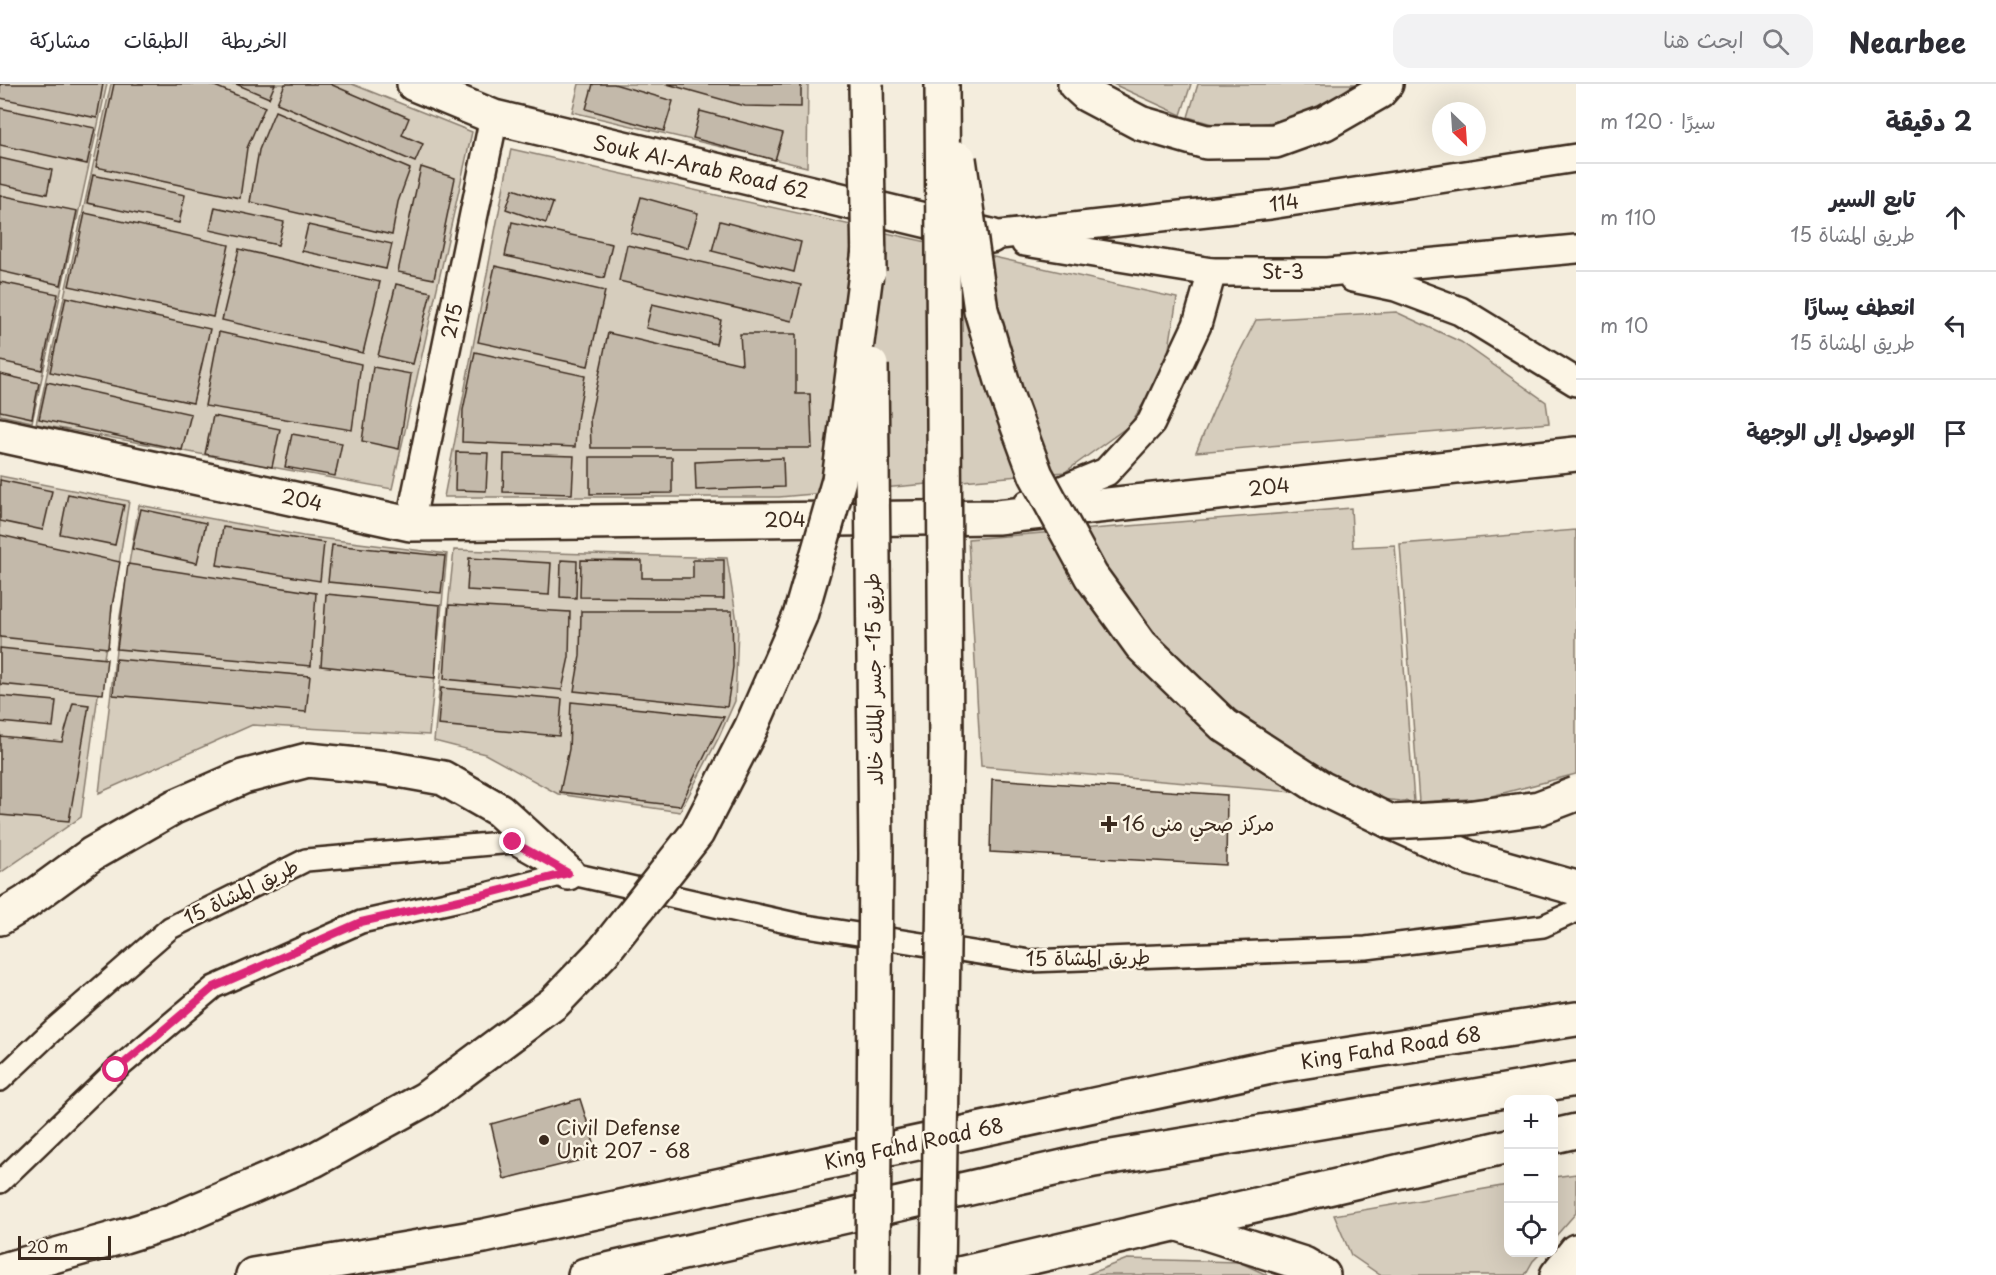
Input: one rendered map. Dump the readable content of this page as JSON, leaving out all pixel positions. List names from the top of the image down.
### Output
{
  "streets": {
    "main road": [
      "Souk Al-Arab Road 62",
      "204",
      "طريق 15- جسر الملك خالد",
      "King Fahd Road 68"
    ],
    "street": [
      "114",
      "St-3",
      "215",
      "طريق المشاة 15"
    ]
  },
  "crossings": [
    ["Souk Al-Arab Road 62", "114"],
    ["Souk Al-Arab Road 62", "St-3"],
    ["Souk Al-Arab Road 62", "215"],
    ["114", "St-3"],
    ["215", "204"]
  ],
  "places": {
    "health": ["مركز صحي منى 16"],
    "other": ["Civil Defense Unit 207 - 68"]
  },
  "scale_bar": "20 m",
  "north": "bottom right",
  "page": {
    "header": "Nearbee",
    "search": "ابحث هنا",
    "nav": ["الخريطة", "الطبقات", "مشاركة"],
    "heading": ["2 دقيقة", "سيرًا · 120 m"],
    "list": [
      ["تابع السير", "طريق المشاة 15", "110 m"],
      ["انعطف يسارًا", "طريق المشاة 15", "10 m"],
      "الوصول إلى الوجهة"
    ],
    "map_buttons": ["+", "−"],
    "scale": "20 m"
  }
}
